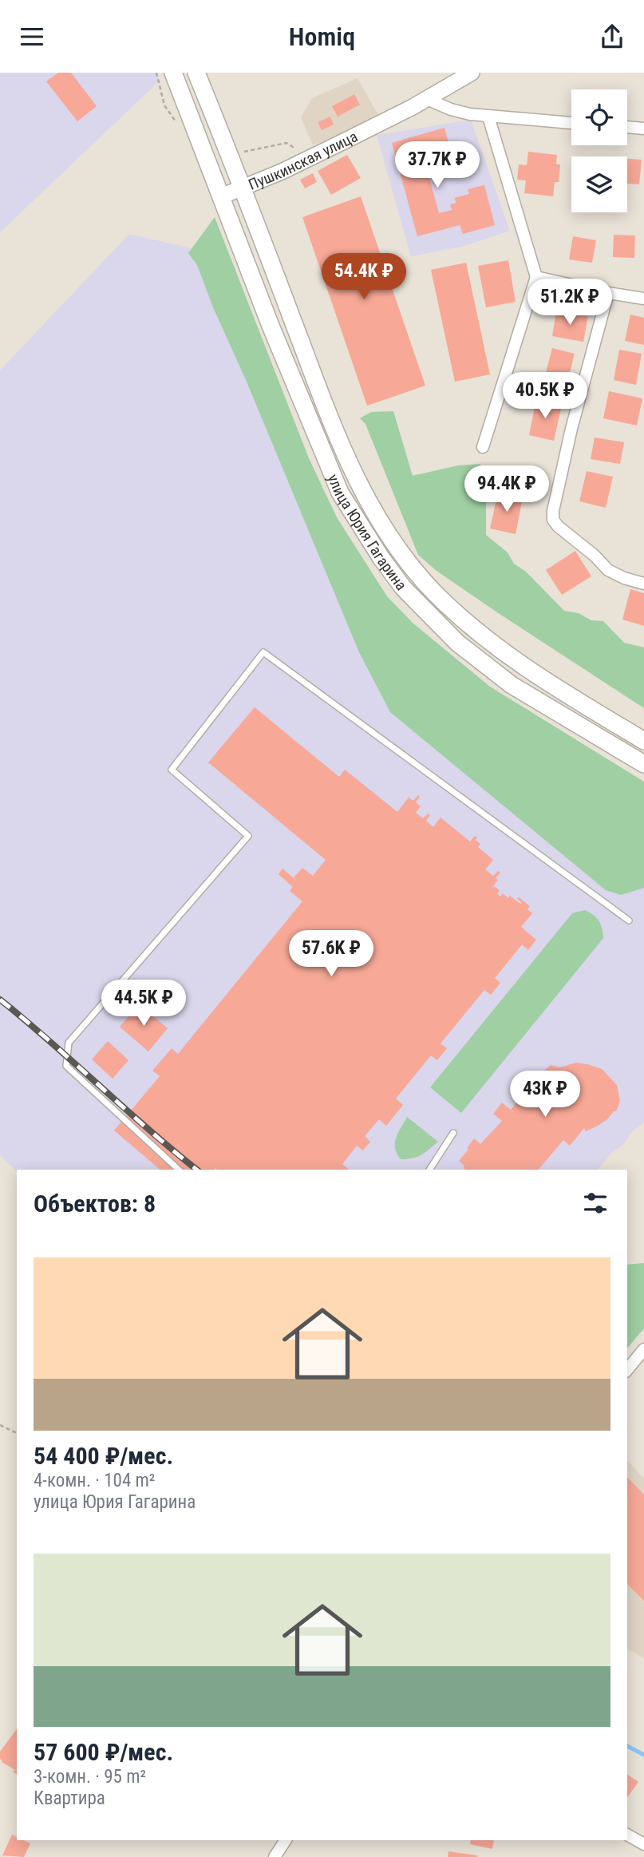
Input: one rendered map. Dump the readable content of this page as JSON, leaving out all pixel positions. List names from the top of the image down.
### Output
{
  "streets": {
    "main road": ["улица Юрия Гагарина"],
    "street": ["Пушкинская улица"]
  },
  "crossings": [
    ["Пушкинская улица", "улица Юрия Гагарина"]
  ],
  "page": {
    "header": "Homiq",
    "price": [
      "37.7K ₽",
      "54.4K ₽",
      "51.2K ₽",
      "40.5K ₽",
      "94.4K ₽",
      "57.6K ₽",
      "44.5K ₽",
      "43K ₽"
    ],
    "heading": "Объектов: 8",
    "list": [
      {
        "name": "54 400 ₽/мес.",
        "note": "4-комн. · 104 m² · улица Юрия Гагарина"
      },
      {
        "name": "57 600 ₽/мес.",
        "note": "3-комн. · 95 m² · Квартира"
      }
    ]
  }
}
